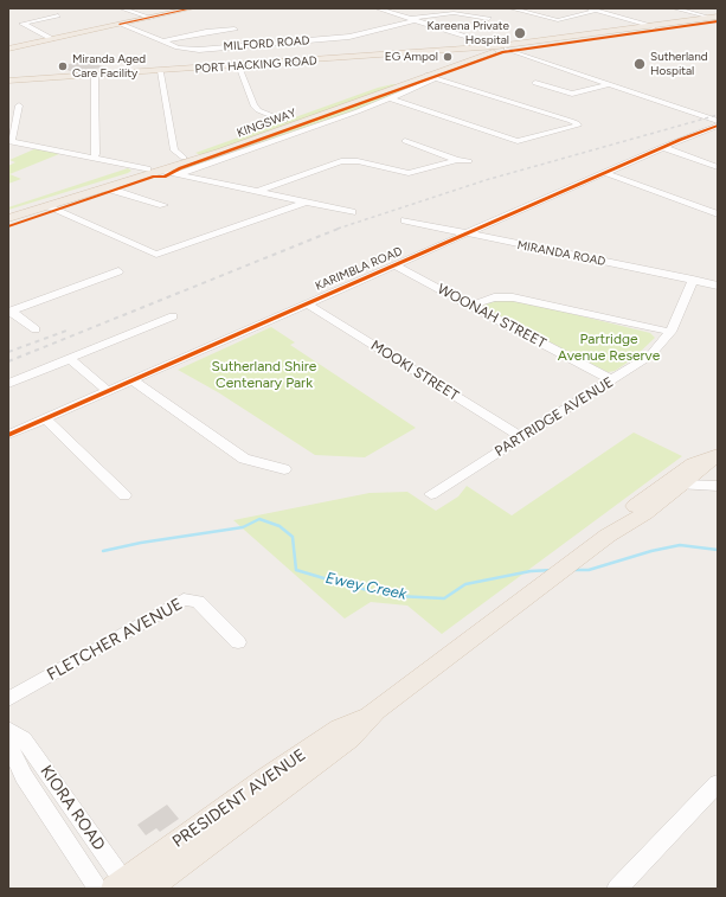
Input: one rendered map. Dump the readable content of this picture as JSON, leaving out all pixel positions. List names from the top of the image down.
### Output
{
  "streets": {
    "main road": ["PORT HACKING ROAD", "KINGSWAY", "PRESIDENT AVENUE"],
    "street": [
      "MILFORD ROAD",
      "MIRANDA ROAD",
      "KARIMBLA ROAD",
      "WOONAH STREET",
      "MOOKI STREET",
      "PARTRIDGE AVENUE",
      "FLETCHER AVENUE",
      "KIORA ROAD"
    ]
  },
  "crossings": [
    ["PORT HACKING ROAD", "KINGSWAY"],
    ["MIRANDA ROAD", "KARIMBLA ROAD"],
    ["MIRANDA ROAD", "PARTRIDGE AVENUE"],
    ["KARIMBLA ROAD", "WOONAH STREET"],
    ["KARIMBLA ROAD", "MOOKI STREET"],
    ["WOONAH STREET", "PARTRIDGE AVENUE"],
    ["MOOKI STREET", "PARTRIDGE AVENUE"],
    ["PRESIDENT AVENUE", "KIORA ROAD"]
  ],
  "water": ["Ewey Creek"],
  "parks": ["Partridge Avenue Reserve", "Sutherland Shire Centenary Park"],
  "places": [
    "Kareena Private Hospital",
    "EG Ampol",
    "Sutherland Hospital",
    "Miranda Aged Care Facility"
  ]
}
